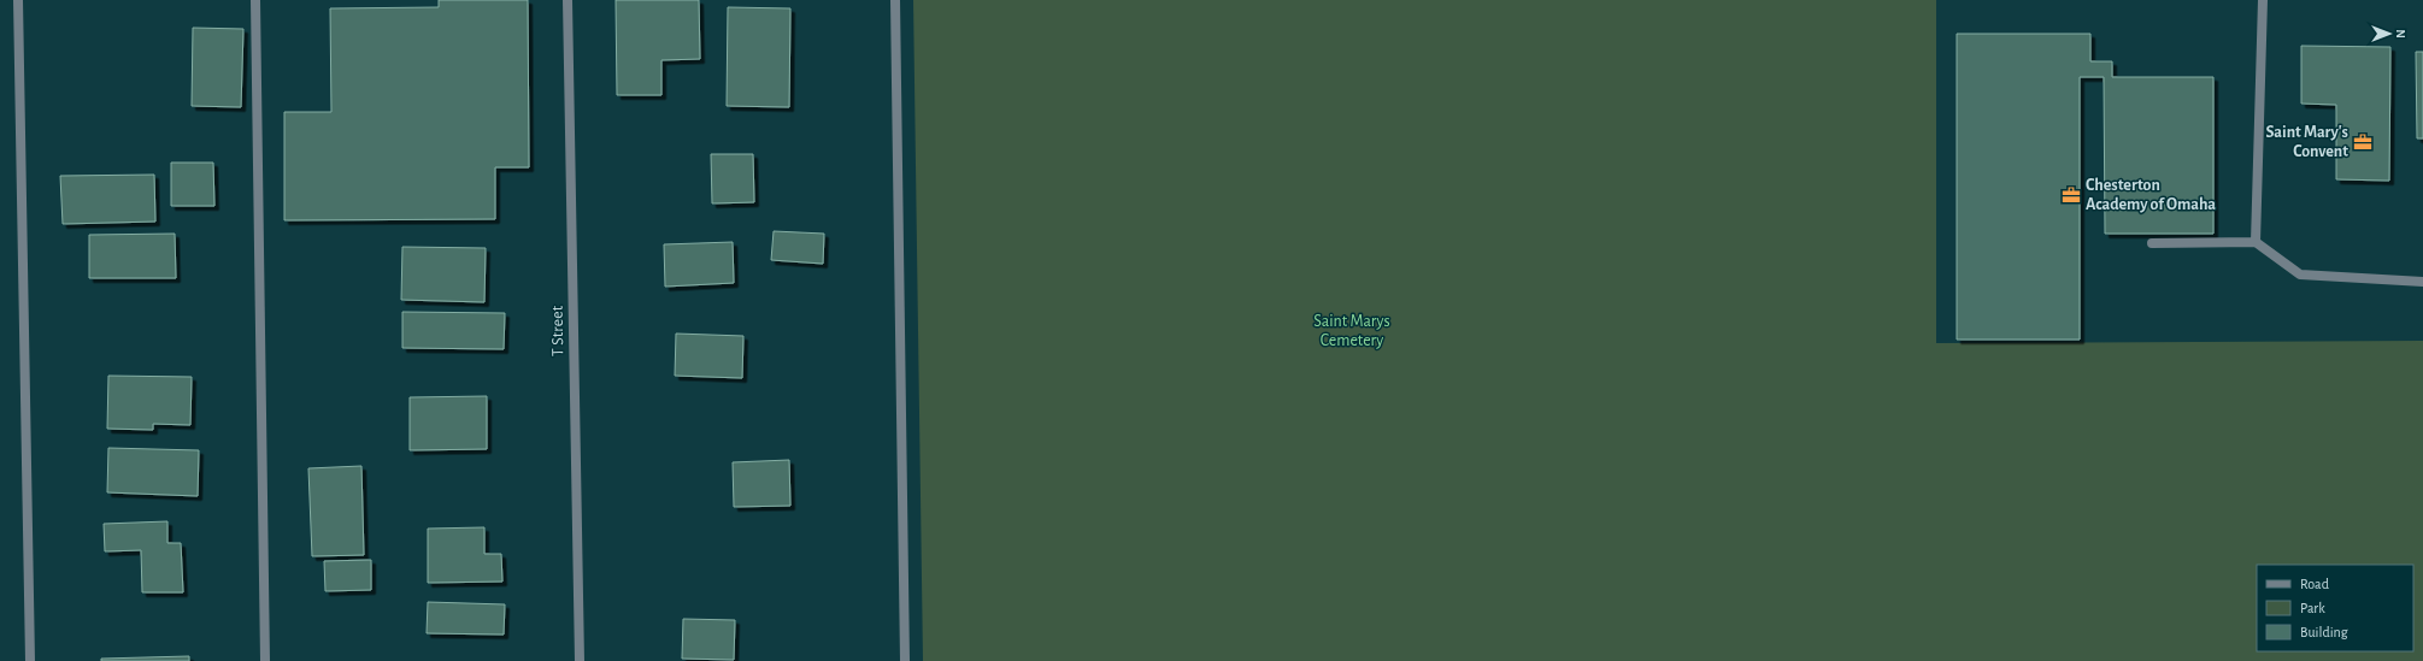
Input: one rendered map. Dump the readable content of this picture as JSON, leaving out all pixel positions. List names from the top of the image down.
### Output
{
  "streets": {
    "street": ["T Street"]
  },
  "parks": ["Saint Marys Cemetery"],
  "places": {
    "office": ["Saint Mary's Convent", "Chesterton Academy of Omaha"]
  },
  "legend": ["Road", "Park", "Building"],
  "north": "right"
}
